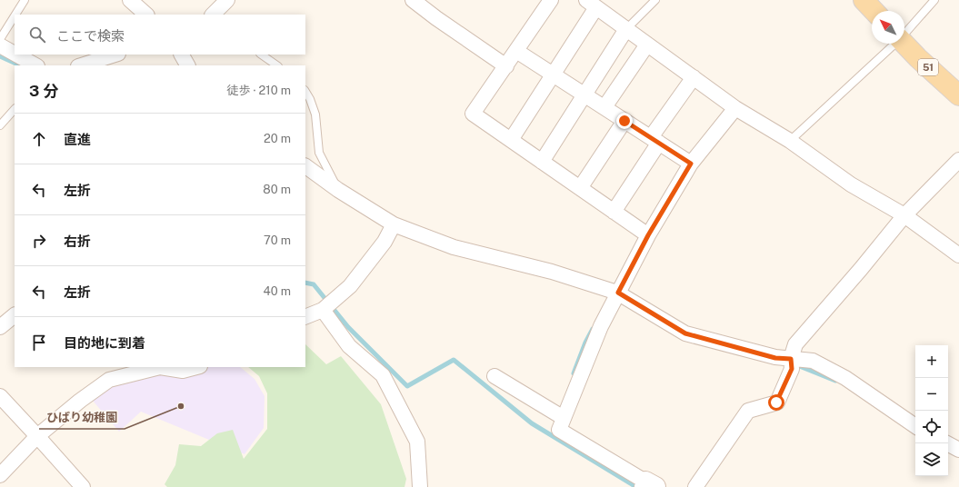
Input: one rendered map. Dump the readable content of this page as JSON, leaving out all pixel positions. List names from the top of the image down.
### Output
{
  "streets": {
    "main road": ["51"]
  },
  "places": ["ひばり幼稚園"],
  "north": "top left",
  "page": {
    "search": "ここで検索",
    "heading": ["3 分", "徒歩 · 210 m"],
    "list": [
      ["直進", "20 m"],
      ["左折", "80 m"],
      ["右折", "70 m"],
      ["左折", "40 m"],
      "目的地に到着"
    ],
    "map_buttons": ["+", "−"]
  }
}
